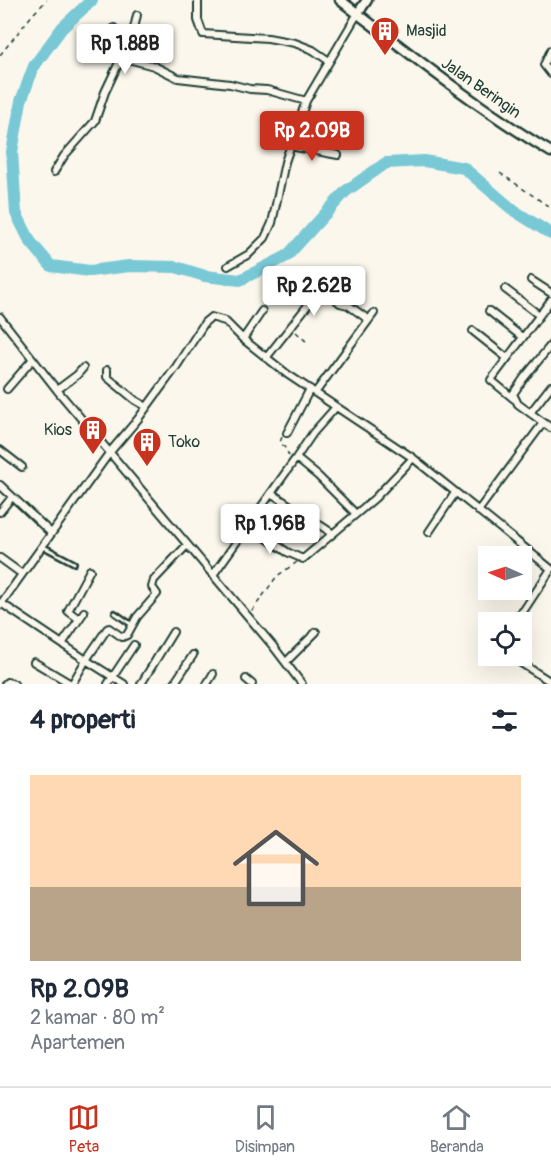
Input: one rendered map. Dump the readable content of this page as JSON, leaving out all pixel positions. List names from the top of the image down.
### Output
{
  "streets": {
    "street": ["Jalan Beringin"]
  },
  "places": {
    "building": ["Masjid", "Kios", "Toko"]
  },
  "north": "left",
  "page": {
    "price": [
      "Rp 1.88B",
      "Rp 2.09B",
      "Rp 2.62B",
      "Rp 1.96B"
    ],
    "heading": "4 properti",
    "list": [
      {
        "name": "Rp 2.09B",
        "note": "2 kamar · 80 m² · Apartemen"
      }
    ],
    "tabs": ["Peta", "Disimpan", "Beranda"]
  }
}
